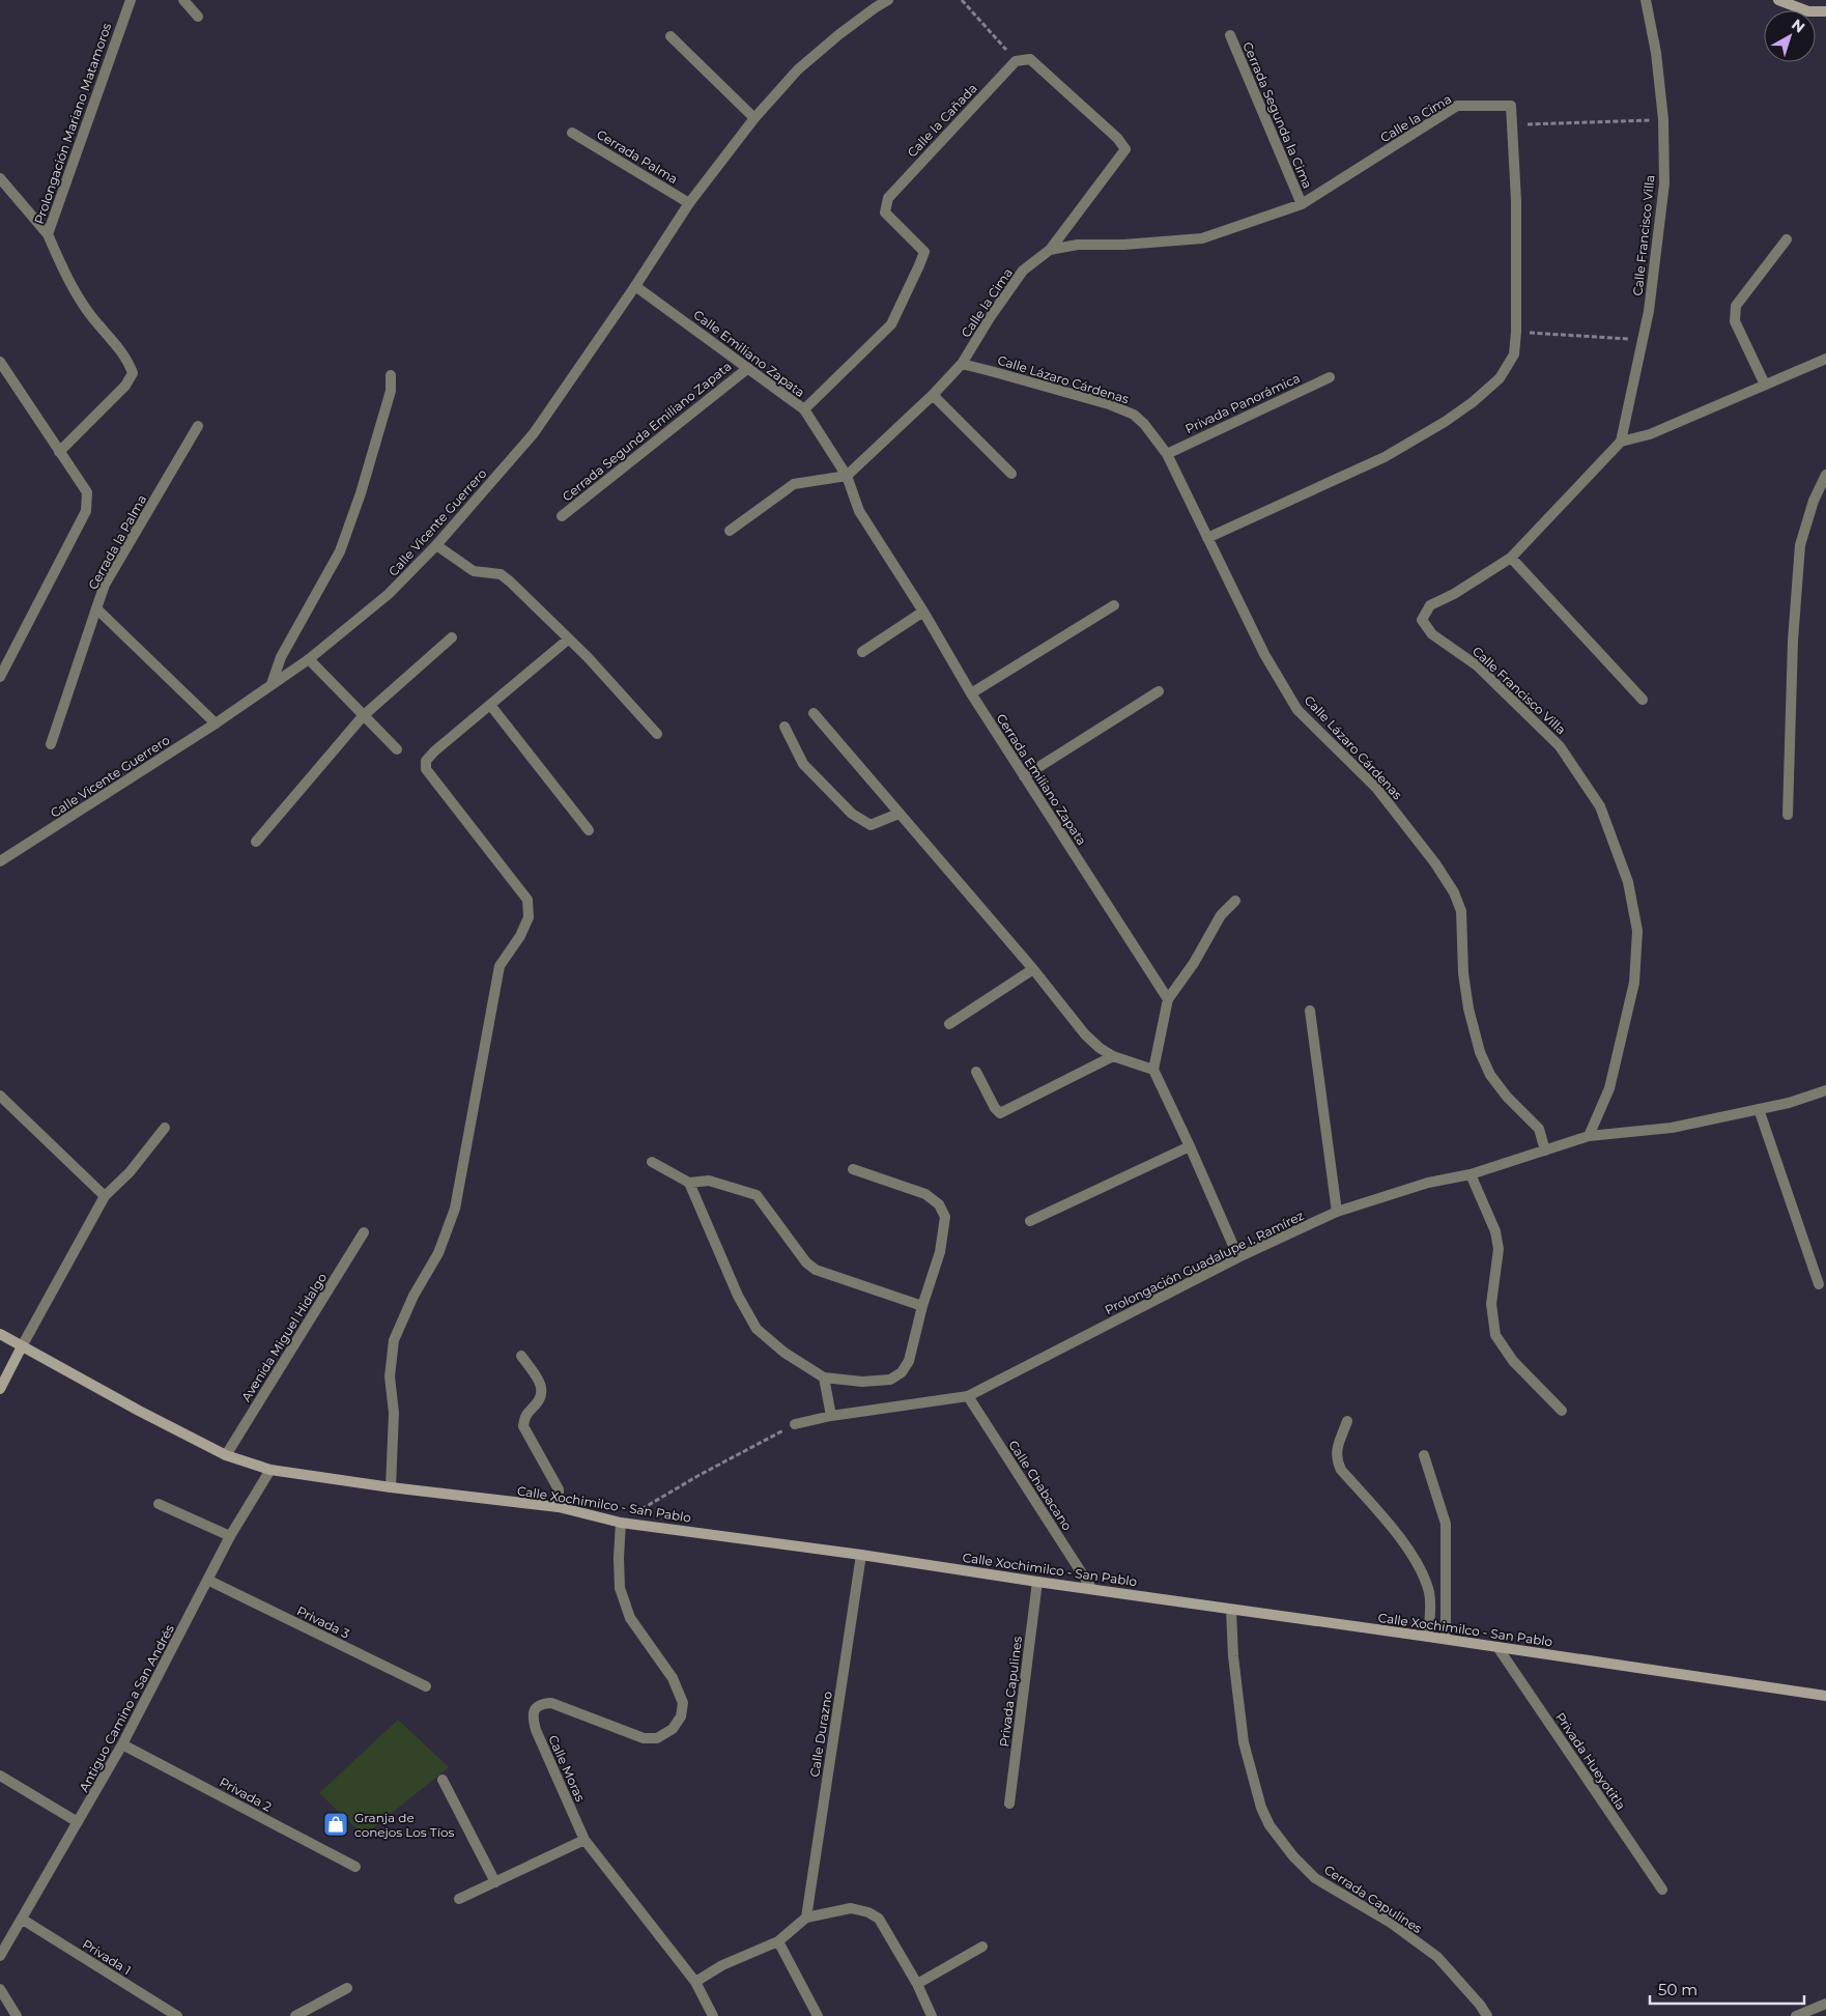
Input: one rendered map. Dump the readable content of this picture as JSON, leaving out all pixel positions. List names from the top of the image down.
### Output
{
  "streets": {
    "main road": ["Calle Xochimilco - San Pablo"],
    "street": [
      "Cerrada Segunda la Cima",
      "Calle la Cima",
      "Calle la Cañada",
      "Prolongación Mariano Matamoros",
      "Cerrada Palma",
      "Calle Francisco Villa",
      "Calle Emiliano Zapata",
      "Calle Lázaro Cárdenas",
      "Privada Panorámica",
      "Cerrada Segunda Emiliano Zapata",
      "Calle Vicente Guerrero",
      "Cerrada la Palma",
      "Cerrada Emiliano Zapata",
      "Prolongación Guadalupe I. Ramírez",
      "Avenida Miguel Hidalgo",
      "Calle Chabacano",
      "Privada 3",
      "Privada Capulines",
      "Antiguo Camino a San Andrés",
      "Calle Durazno",
      "Privada Hueyotitla",
      "Calle Moras",
      "Privada 2",
      "Cerrada Capulines",
      "Privada 1"
    ]
  },
  "crossings": [
    ["Cerrada Segunda la Cima", "Calle la Cima"],
    ["Calle la Cima", "Calle Emiliano Zapata"],
    ["Calle la Cima", "Calle Lázaro Cárdenas"],
    ["Calle la Cañada", "Calle Emiliano Zapata"],
    ["Cerrada Palma", "Calle Vicente Guerrero"],
    ["Calle Francisco Villa", "Prolongación Guadalupe I. Ramírez"],
    ["Calle Emiliano Zapata", "Cerrada Segunda Emiliano Zapata"],
    ["Calle Emiliano Zapata", "Calle Vicente Guerrero"],
    ["Calle Emiliano Zapata", "Cerrada Emiliano Zapata"],
    ["Calle Lázaro Cárdenas", "Privada Panorámica"],
    ["Calle Lázaro Cárdenas", "Prolongación Guadalupe I. Ramírez"],
    ["Calle Vicente Guerrero", "Cerrada la Palma"],
    ["Prolongación Guadalupe I. Ramírez", "Calle Chabacano"],
    ["Calle Chabacano", "Calle Xochimilco - San Pablo"],
    ["Calle Xochimilco - San Pablo", "Privada Capulines"],
    ["Calle Xochimilco - San Pablo", "Antiguo Camino a San Andrés"],
    ["Calle Xochimilco - San Pablo", "Calle Durazno"],
    ["Calle Xochimilco - San Pablo", "Privada Hueyotitla"],
    ["Calle Xochimilco - San Pablo", "Calle Moras"],
    ["Calle Xochimilco - San Pablo", "Cerrada Capulines"],
    ["Privada 3", "Antiguo Camino a San Andrés"],
    ["Antiguo Camino a San Andrés", "Privada 2"],
    ["Antiguo Camino a San Andrés", "Privada 1"]
  ],
  "places": {
    "shop": ["Granja de conejos Los Tíos"]
  },
  "scale_bar": "50 m",
  "north": "top right"
}
